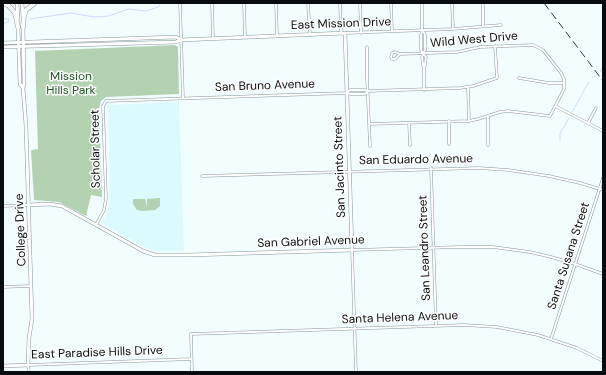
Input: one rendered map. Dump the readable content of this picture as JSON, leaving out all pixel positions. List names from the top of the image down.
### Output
{
  "streets": {
    "street": [
      "East Mission Drive",
      "Wild West Drive",
      "San Bruno Avenue",
      "Scholar Street",
      "San Eduardo Avenue",
      "San Jacinto Street",
      "College Drive",
      "San Gabriel Avenue",
      "San Leandro Street",
      "Santa Susana Street",
      "Santa Helena Avenue",
      "East Paradise Hills Drive"
    ]
  },
  "crossings": [
    ["East Mission Drive", "San Jacinto Street"],
    ["East Mission Drive", "College Drive"],
    ["Wild West Drive", "San Bruno Avenue"],
    ["San Bruno Avenue", "Scholar Street"],
    ["San Bruno Avenue", "San Jacinto Street"],
    ["Scholar Street", "San Gabriel Avenue"],
    ["San Eduardo Avenue", "San Jacinto Street"],
    ["San Eduardo Avenue", "San Leandro Street"],
    ["San Eduardo Avenue", "Santa Susana Street"],
    ["San Jacinto Street", "San Gabriel Avenue"],
    ["San Jacinto Street", "Santa Helena Avenue"],
    ["College Drive", "San Gabriel Avenue"],
    ["College Drive", "East Paradise Hills Drive"],
    ["San Gabriel Avenue", "San Leandro Street"],
    ["San Gabriel Avenue", "Santa Susana Street"],
    ["San Leandro Street", "Santa Helena Avenue"],
    ["Santa Susana Street", "Santa Helena Avenue"],
    ["Santa Helena Avenue", "East Paradise Hills Drive"]
  ],
  "parks": ["Mission Hills Park"]
}
